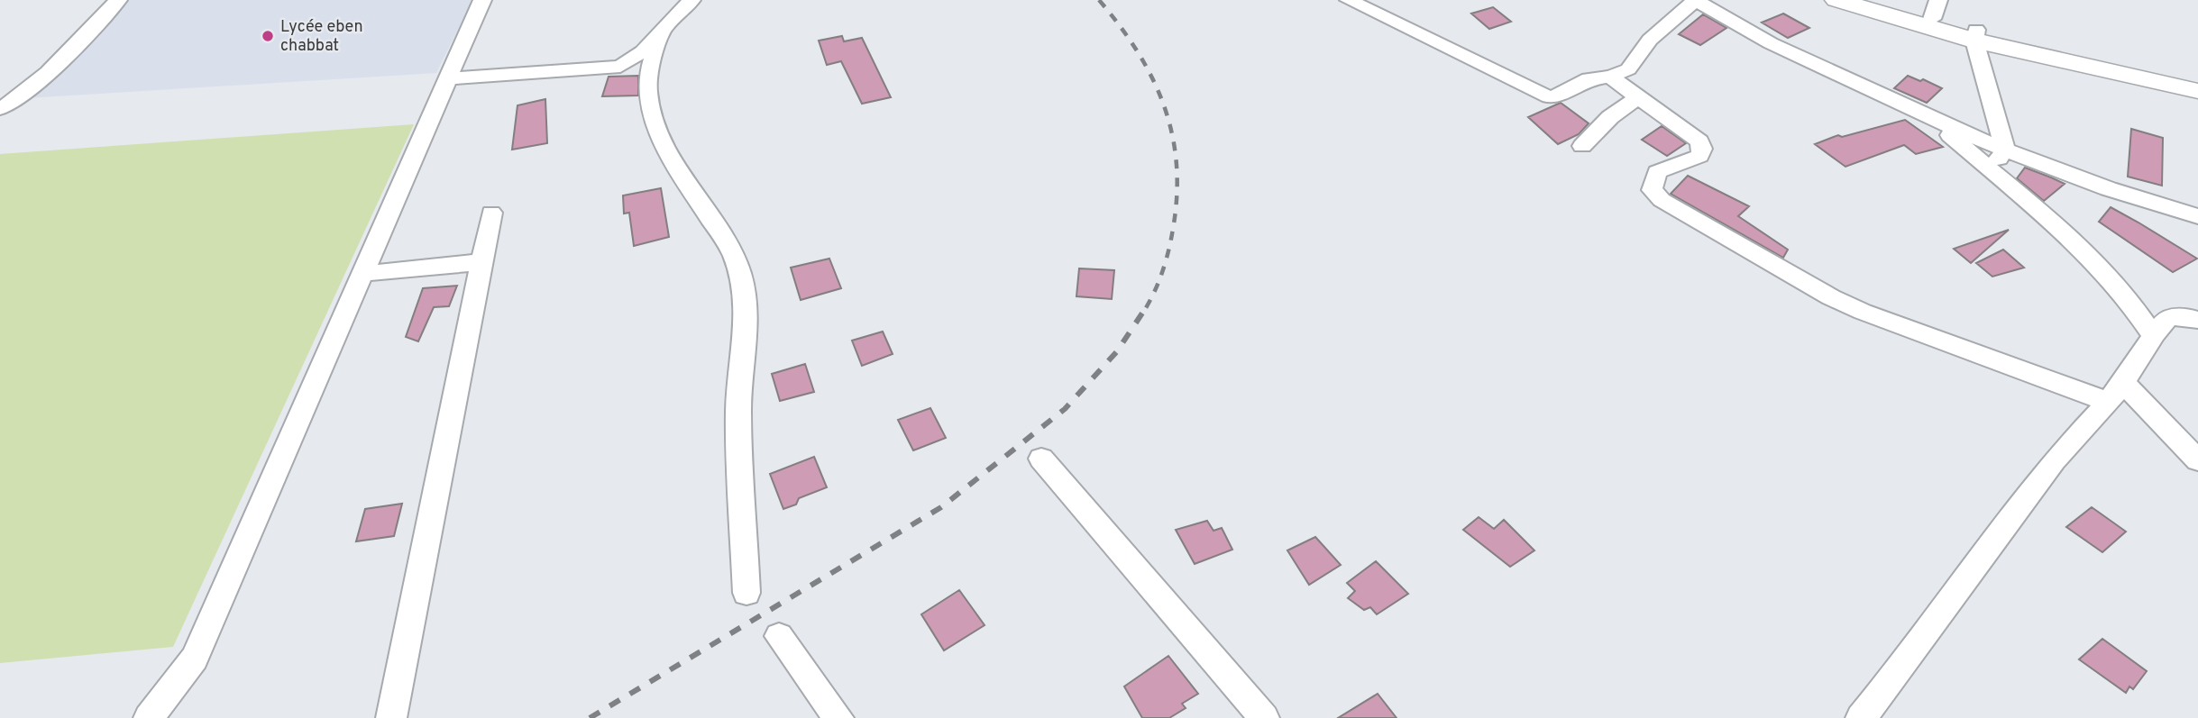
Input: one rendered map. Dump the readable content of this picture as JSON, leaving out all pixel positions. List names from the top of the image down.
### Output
{
  "places": ["Lycée eben chabbat"]
}
